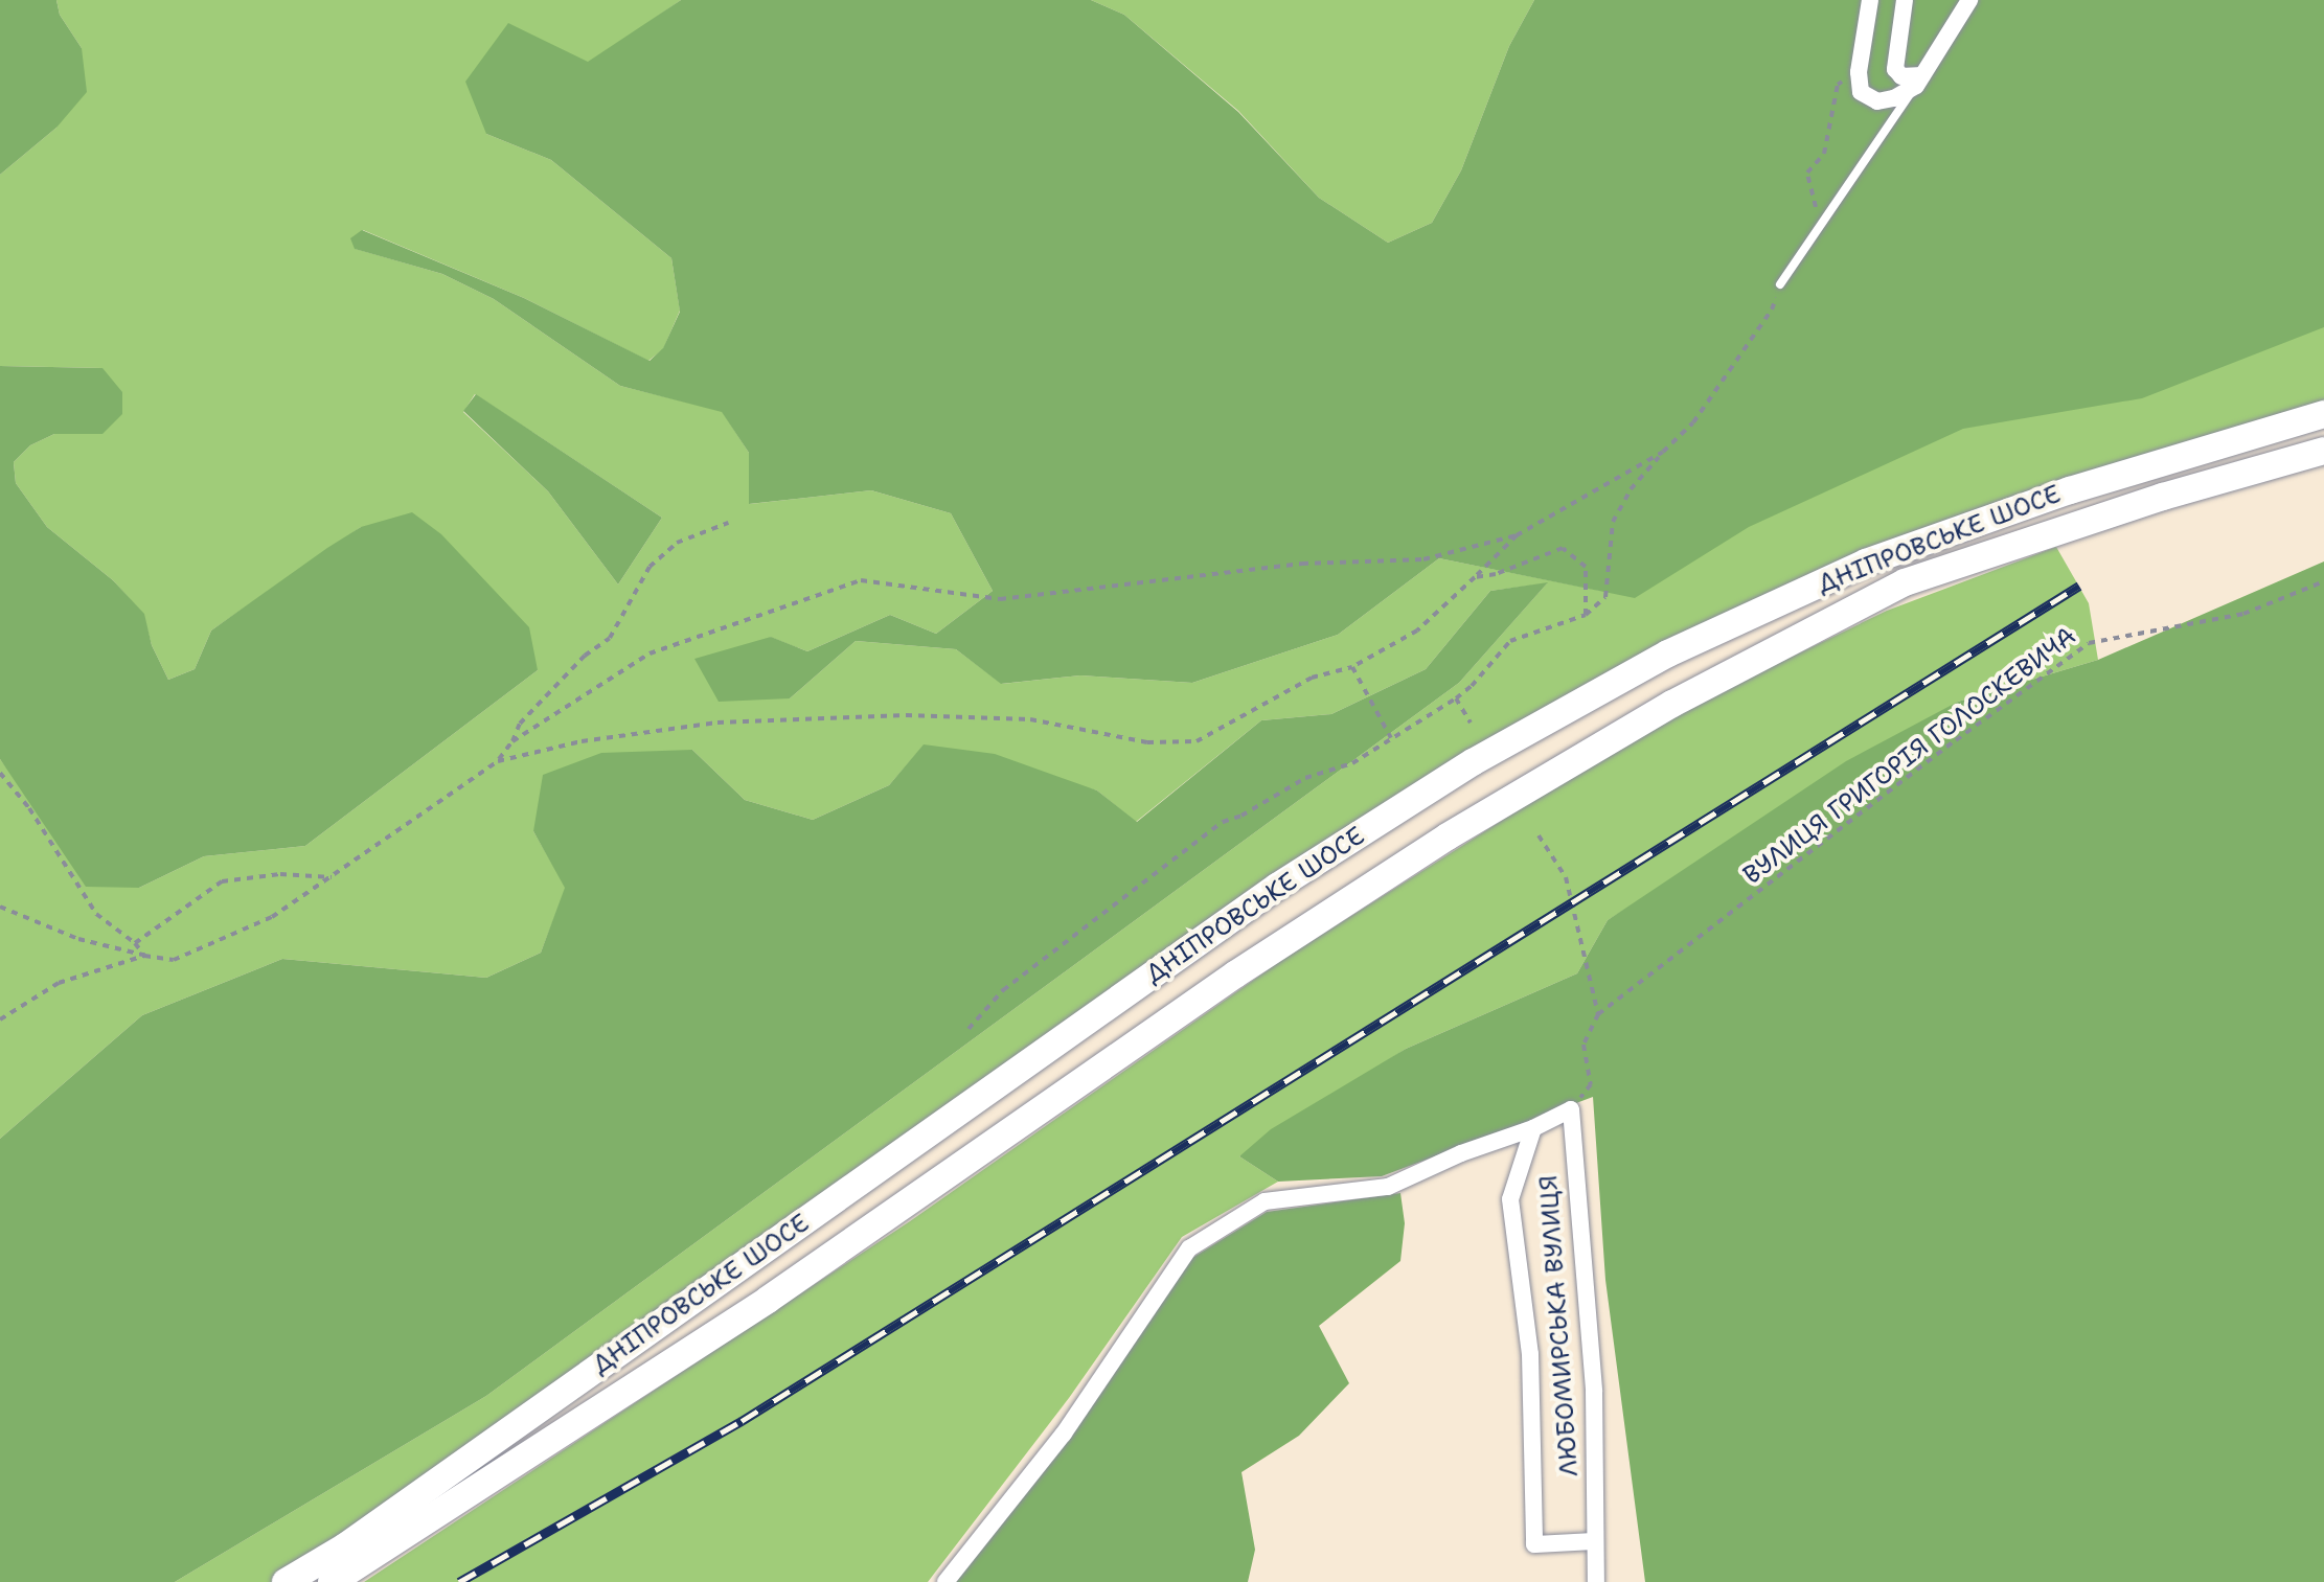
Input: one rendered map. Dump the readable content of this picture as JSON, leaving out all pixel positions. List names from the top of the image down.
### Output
{
  "streets": {
    "main road": ["ДНІПРОВСЬКЕ ШОСЕ"],
    "street": ["ЛЮБОМИРСЬКА ВУЛИЦЯ"],
    "path": ["ВУЛИЦЯ ГРИГОРІЯ ГОЛОСКЕВИЧА"]
  }
}
